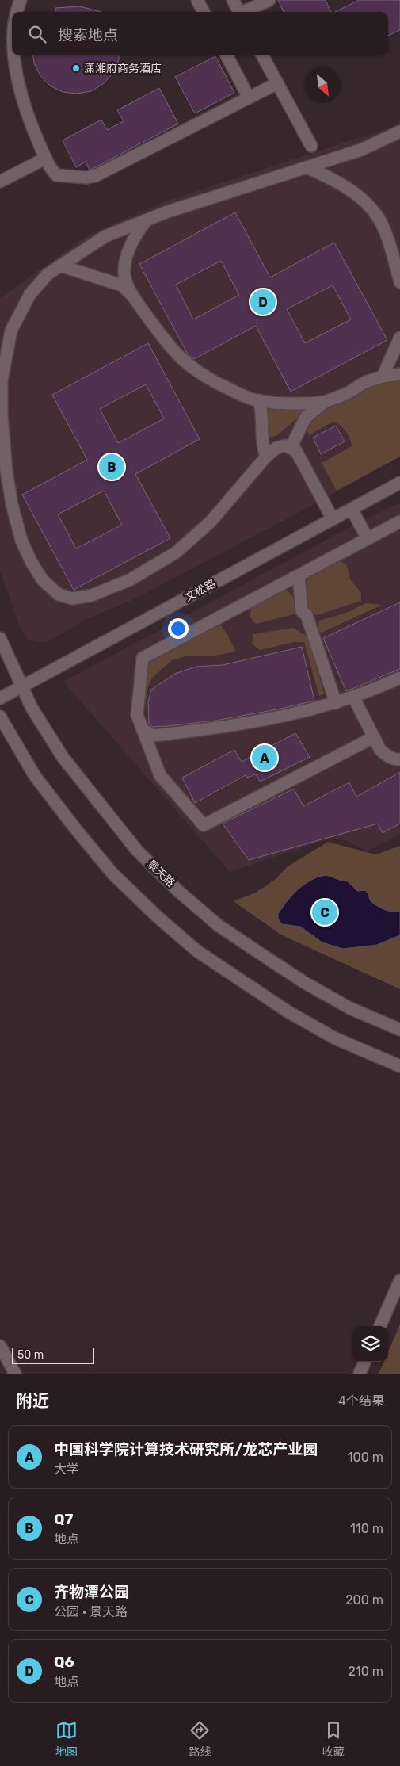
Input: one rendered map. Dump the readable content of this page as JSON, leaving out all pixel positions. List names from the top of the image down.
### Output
{
  "streets": {
    "street": ["文松路", "景天路"]
  },
  "crossings": [
    ["文松路", "景天路"]
  ],
  "places": ["潇湘府商务酒店"],
  "scale_bar": "50 m",
  "north": "bottom right",
  "page": {
    "search": "搜索地点",
    "pins": [
      "D",
      "B",
      "A",
      "C"
    ],
    "scale": "50 m",
    "heading": ["附近", "4个结果"],
    "list": [
      {
        "mark": "A",
        "name": "中国科学院计算技术研究所/龙芯产业园",
        "note": "大学",
        "value": "100 m"
      },
      {
        "mark": "B",
        "name": "Q7",
        "note": "地点",
        "value": "110 m"
      },
      {
        "mark": "C",
        "name": "齐物潭公园",
        "note": "公园 · 景天路",
        "value": "200 m"
      },
      {
        "mark": "D",
        "name": "Q6",
        "note": "地点",
        "value": "210 m"
      }
    ],
    "nav": ["地图", "路线", "收藏"]
  }
}
